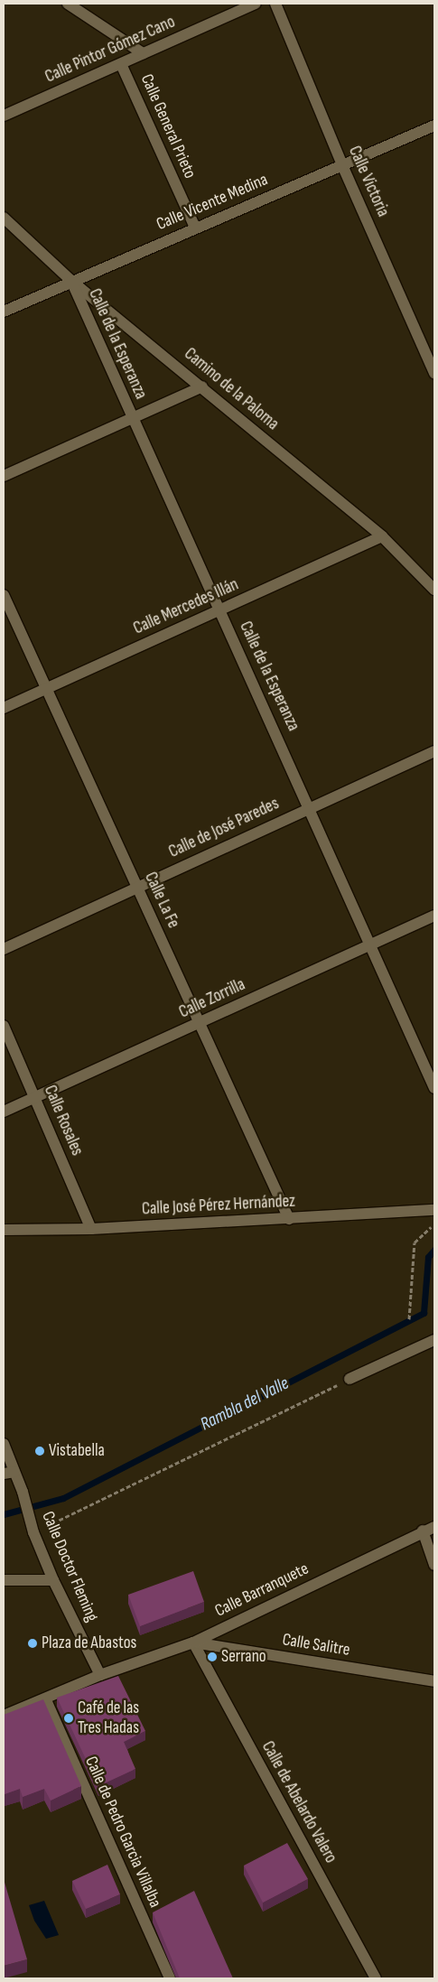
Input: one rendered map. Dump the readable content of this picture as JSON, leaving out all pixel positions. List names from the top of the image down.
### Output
{
  "streets": {
    "street": [
      "Calle Pintor Gómez Cano",
      "Calle General Prieto",
      "Calle Victoria",
      "Calle Vicente Medina",
      "Calle de la Esperanza",
      "Camino de la Paloma",
      "Calle Mercedes Illán",
      "Calle de José Paredes",
      "Calle La Fe",
      "Calle Zorrilla",
      "Calle Rosales",
      "Calle José Pérez Hernández",
      "Calle Doctor Fleming",
      "Calle Barranquete",
      "Calle Salitre",
      "Calle de Abelardo Valero",
      "Calle de Pedro Garcia Villalba"
    ]
  },
  "crossings": [
    ["Calle Pintor Gómez Cano", "Calle General Prieto"],
    ["Calle General Prieto", "Calle Vicente Medina"],
    ["Calle Victoria", "Calle Vicente Medina"],
    ["Calle Vicente Medina", "Calle de la Esperanza"],
    ["Calle Vicente Medina", "Camino de la Paloma"],
    ["Calle de la Esperanza", "Camino de la Paloma"],
    ["Calle de la Esperanza", "Calle Mercedes Illán"],
    ["Calle de la Esperanza", "Calle de José Paredes"],
    ["Calle de la Esperanza", "Calle Zorrilla"],
    ["Camino de la Paloma", "Calle Mercedes Illán"],
    ["Calle Mercedes Illán", "Calle La Fe"],
    ["Calle de José Paredes", "Calle La Fe"],
    ["Calle La Fe", "Calle Zorrilla"],
    ["Calle La Fe", "Calle José Pérez Hernández"],
    ["Calle Zorrilla", "Calle Rosales"],
    ["Calle Rosales", "Calle José Pérez Hernández"],
    ["Calle Doctor Fleming", "Calle Barranquete"],
    ["Calle Barranquete", "Calle Salitre"],
    ["Calle Barranquete", "Calle de Abelardo Valero"],
    ["Calle Barranquete", "Calle de Pedro Garcia Villalba"],
    ["Calle Salitre", "Calle de Abelardo Valero"]
  ],
  "water": ["Rambla del Valle"],
  "places": [
    "Vistabella",
    "Plaza de Abastos",
    "Serrano",
    "Café de las Tres Hadas"
  ]
}
